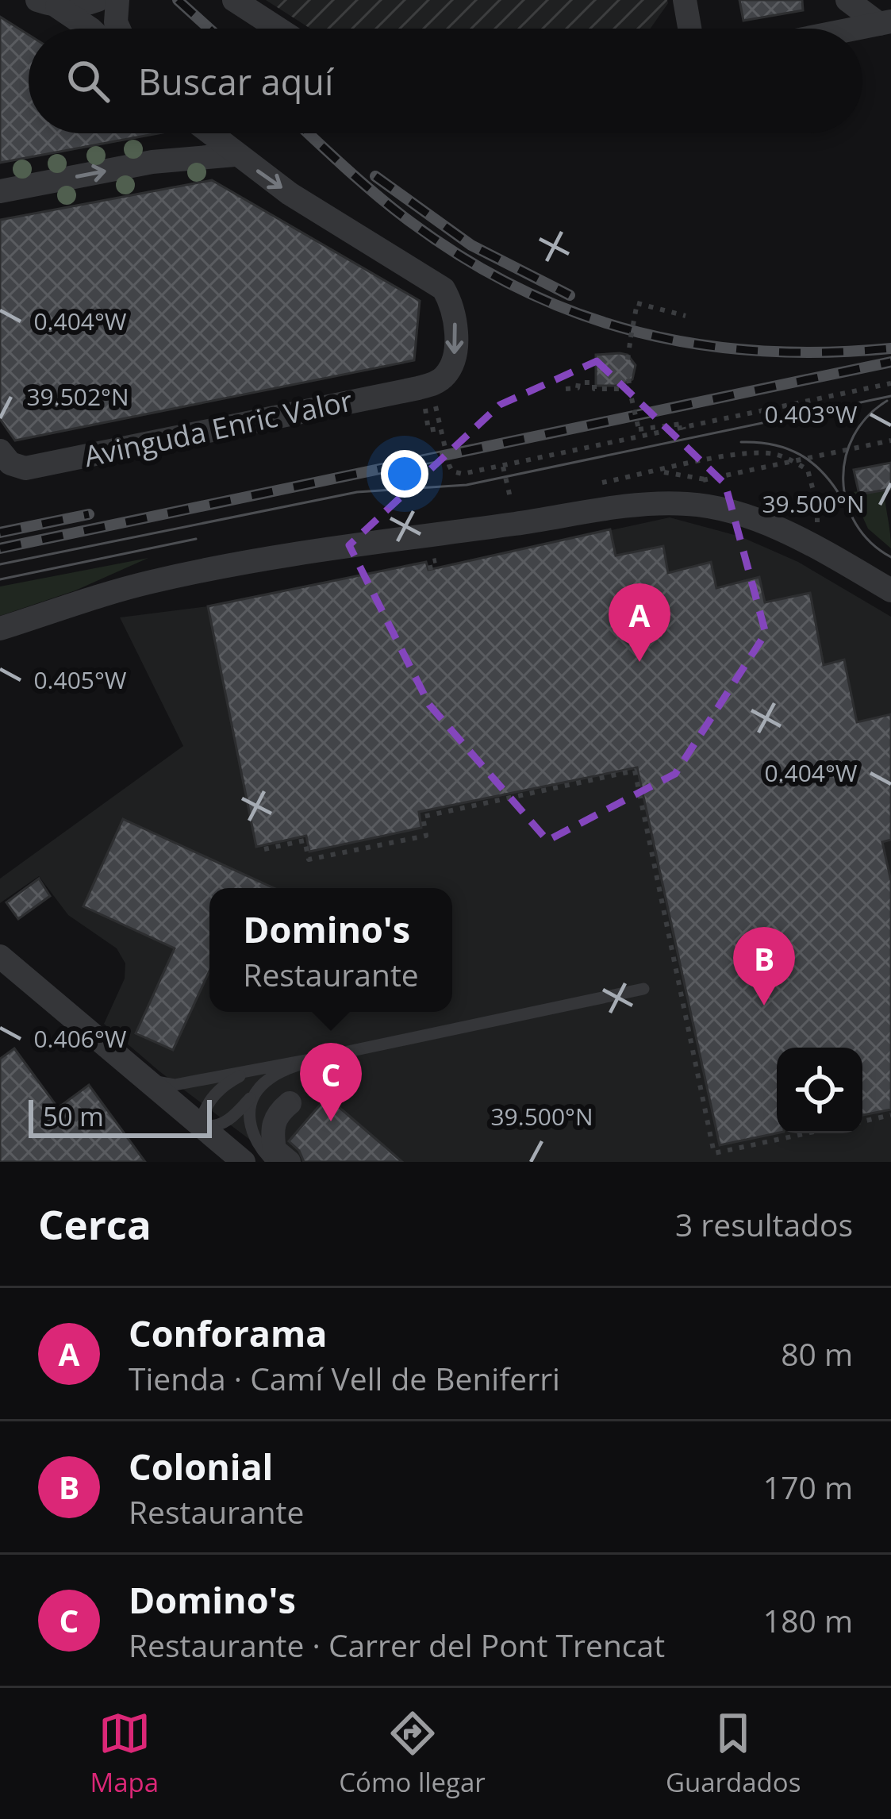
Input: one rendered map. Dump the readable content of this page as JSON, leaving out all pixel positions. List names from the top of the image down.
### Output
{
  "streets": {
    "street": ["Avinguda Enric Valor"]
  },
  "scale_bar": "50 m",
  "page": {
    "search": "Buscar aquí",
    "pins": ["A", "B", "C"],
    "popup": ["Domino's", "Restaurante"],
    "scale": "50 m",
    "heading": ["Cerca", "3 resultados"],
    "list": [
      {
        "mark": "A",
        "name": "Conforama",
        "note": "Tienda · Camí Vell de Beniferri",
        "value": "80 m"
      },
      {
        "mark": "B",
        "name": "Colonial",
        "note": "Restaurante",
        "value": "170 m"
      },
      {
        "mark": "C",
        "name": "Domino's",
        "note": "Restaurante · Carrer del Pont Trencat",
        "value": "180 m"
      }
    ],
    "nav": ["Mapa", "Cómo llegar", "Guardados"]
  },
  "coordinates": [
    "0.404°W",
    "39.502°N",
    "0.403°W",
    "39.500°N",
    "0.405°W",
    "0.406°W"
  ]
}
